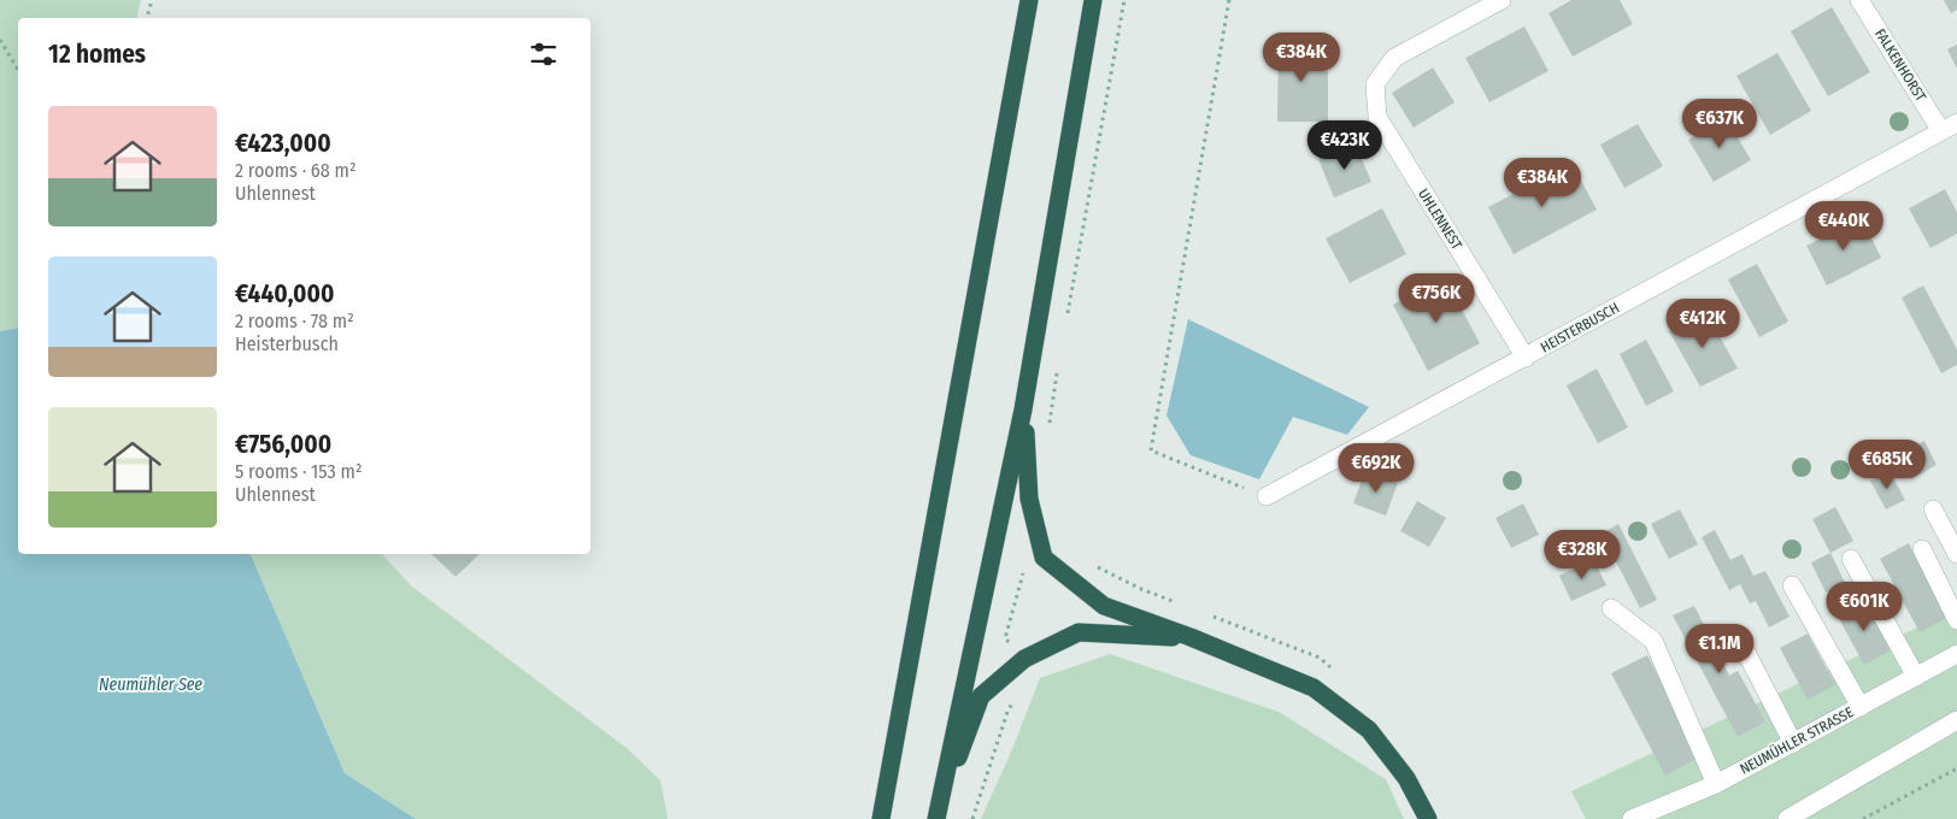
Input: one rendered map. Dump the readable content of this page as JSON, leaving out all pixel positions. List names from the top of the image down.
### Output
{
  "streets": {
    "street": [
      "FALKENHORST",
      "UHLENNEST",
      "HEISTERBUSCH",
      "NEUMÜHLER STRASSE"
    ]
  },
  "crossings": [
    ["FALKENHORST", "HEISTERBUSCH"],
    ["UHLENNEST", "HEISTERBUSCH"]
  ],
  "water": ["Neumühler See"],
  "page": {
    "heading": "12 homes",
    "price": [
      "€384K",
      "€637K",
      "€423K",
      "€384K",
      "€440K",
      "€756K",
      "€412K",
      "€685K",
      "€692K",
      "€328K",
      "€601K",
      "€1.1M"
    ],
    "list": [
      {
        "name": "€423,000",
        "note": "2 rooms · 68 m² · Uhlennest"
      },
      {
        "name": "€440,000",
        "note": "2 rooms · 78 m² · Heisterbusch"
      },
      {
        "name": "€756,000",
        "note": "5 rooms · 153 m² · Uhlennest"
      }
    ]
  }
}
